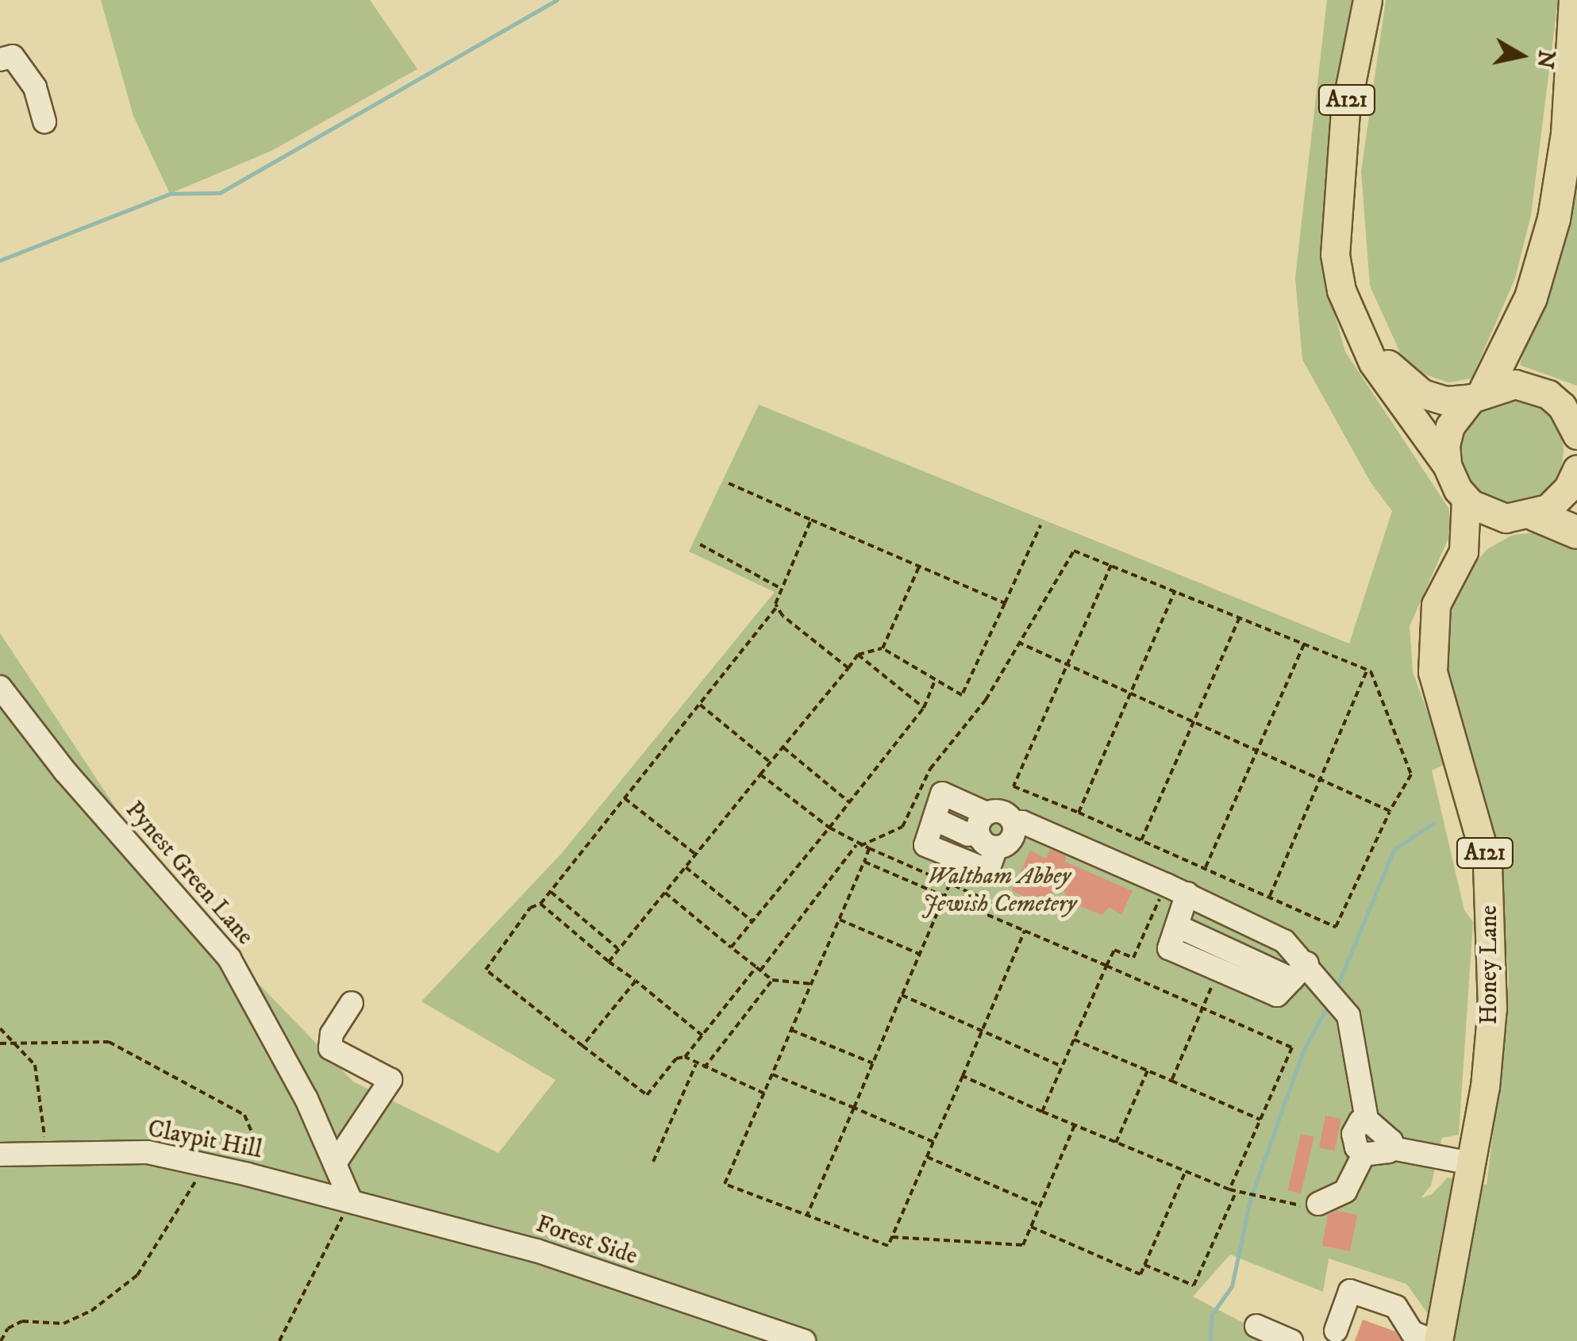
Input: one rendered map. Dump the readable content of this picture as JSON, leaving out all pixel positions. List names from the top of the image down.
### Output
{
  "streets": {
    "main road": ["A121", "Honey Lane"],
    "street": ["Pynest Green Lane", "Claypit Hill", "Forest Side"]
  },
  "crossings": [
    ["Pynest Green Lane", "Claypit Hill"],
    ["Pynest Green Lane", "Forest Side"],
    ["Claypit Hill", "Forest Side"]
  ],
  "parks": ["Waltham Abbey Jewish Cemetery"],
  "north": "right"
}
